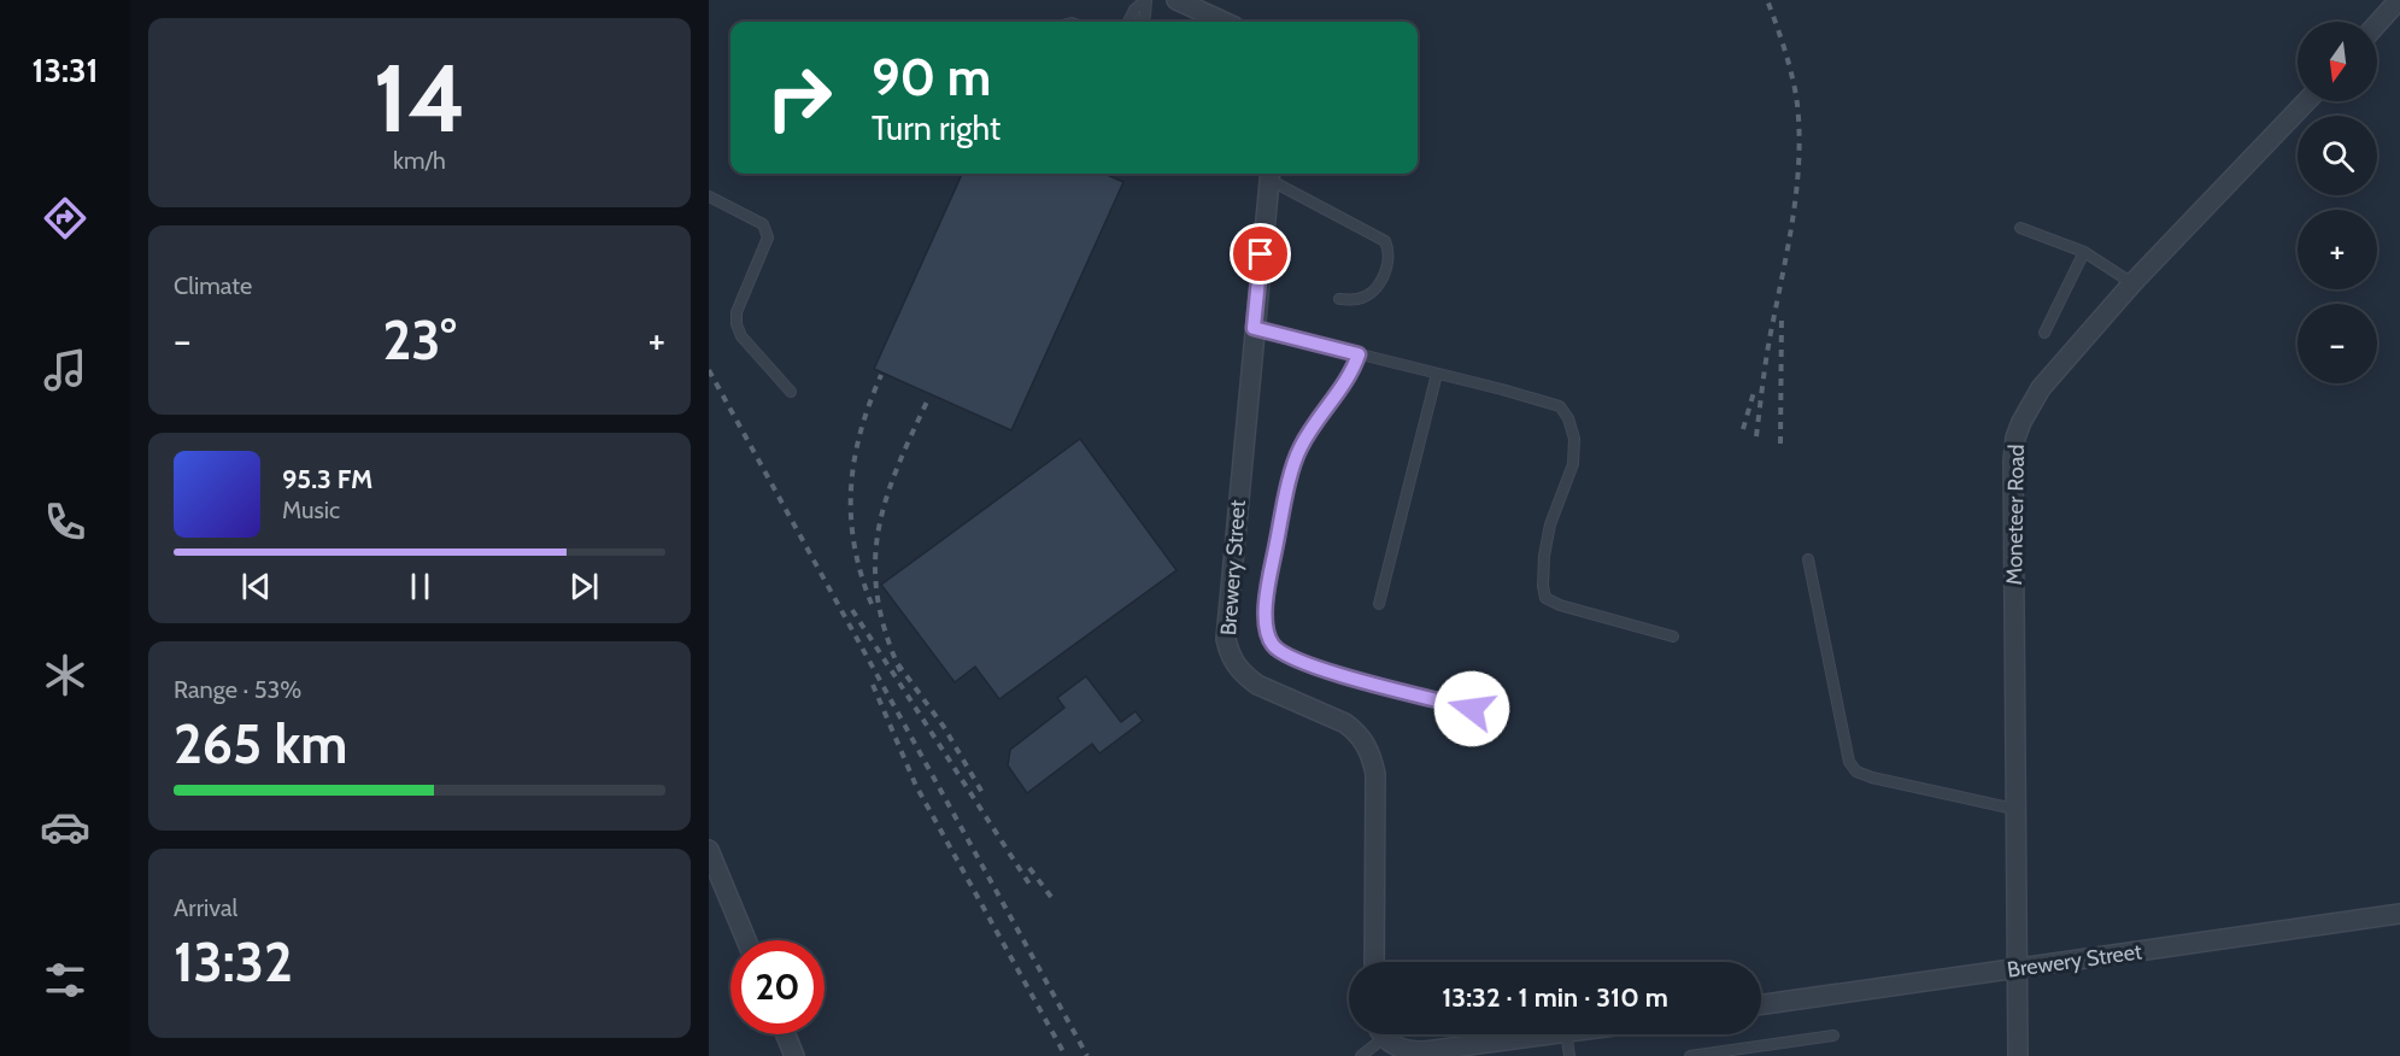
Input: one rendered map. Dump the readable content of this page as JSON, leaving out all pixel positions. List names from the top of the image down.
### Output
{
  "streets": {
    "street": ["Moneteer Road", "Brewery Street"]
  },
  "crossings": [
    ["Moneteer Road", "Brewery Street"]
  ],
  "north": "bottom",
  "page": {
    "tabs": "13:31",
    "tile": [
      ["14", "km/h"],
      "Climate",
      ["Range · 53%", "265 km"],
      ["Arrival", "13:32"]
    ],
    "map_buttons": ["+", "−"],
    "turn": ["90 m", "Turn right"],
    "heat": ["−", "23°", "+"],
    "song": ["95.3 FM", "Music"],
    "limit": "20",
    "trip": "13:32 · 1 min · 310 m"
  }
}
